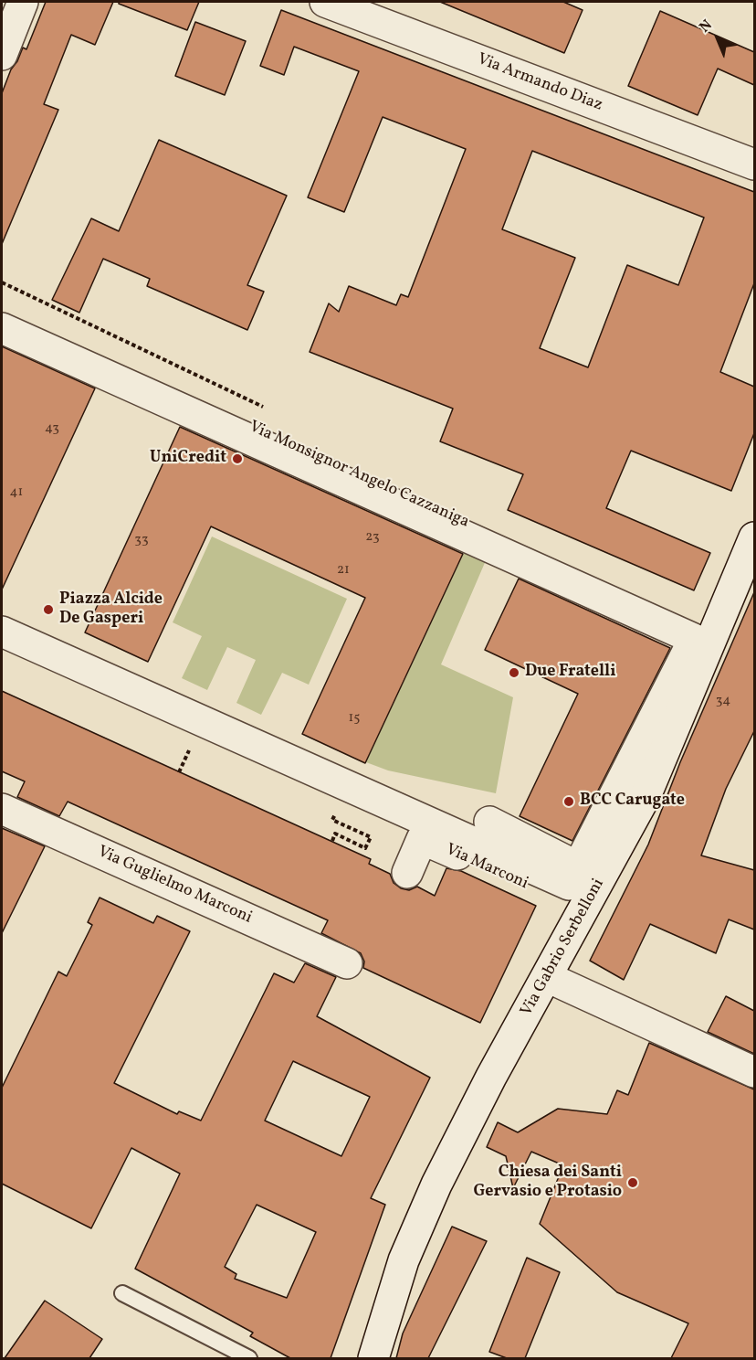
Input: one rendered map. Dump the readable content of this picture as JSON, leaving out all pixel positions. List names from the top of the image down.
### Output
{
  "streets": {
    "street": [
      "Via Armando Diaz",
      "Via Monsignor Angelo Cazzaniga",
      "Via Marconi",
      "Via Guglielmo Marconi",
      "Via Gabrio Serbelloni"
    ]
  },
  "crossings": [
    ["Via Monsignor Angelo Cazzaniga", "Via Gabrio Serbelloni"],
    ["Via Marconi", "Via Gabrio Serbelloni"]
  ],
  "places": [
    "UniCredit",
    "Piazza Alcide De Gasperi",
    "Due Fratelli",
    "BCC Carugate",
    "Chiesa dei Santi Gervasio e Protasio"
  ],
  "house_numbers": [
    "43",
    "41",
    "23",
    "33",
    "21",
    "34",
    "15"
  ],
  "north": "top left"
}
